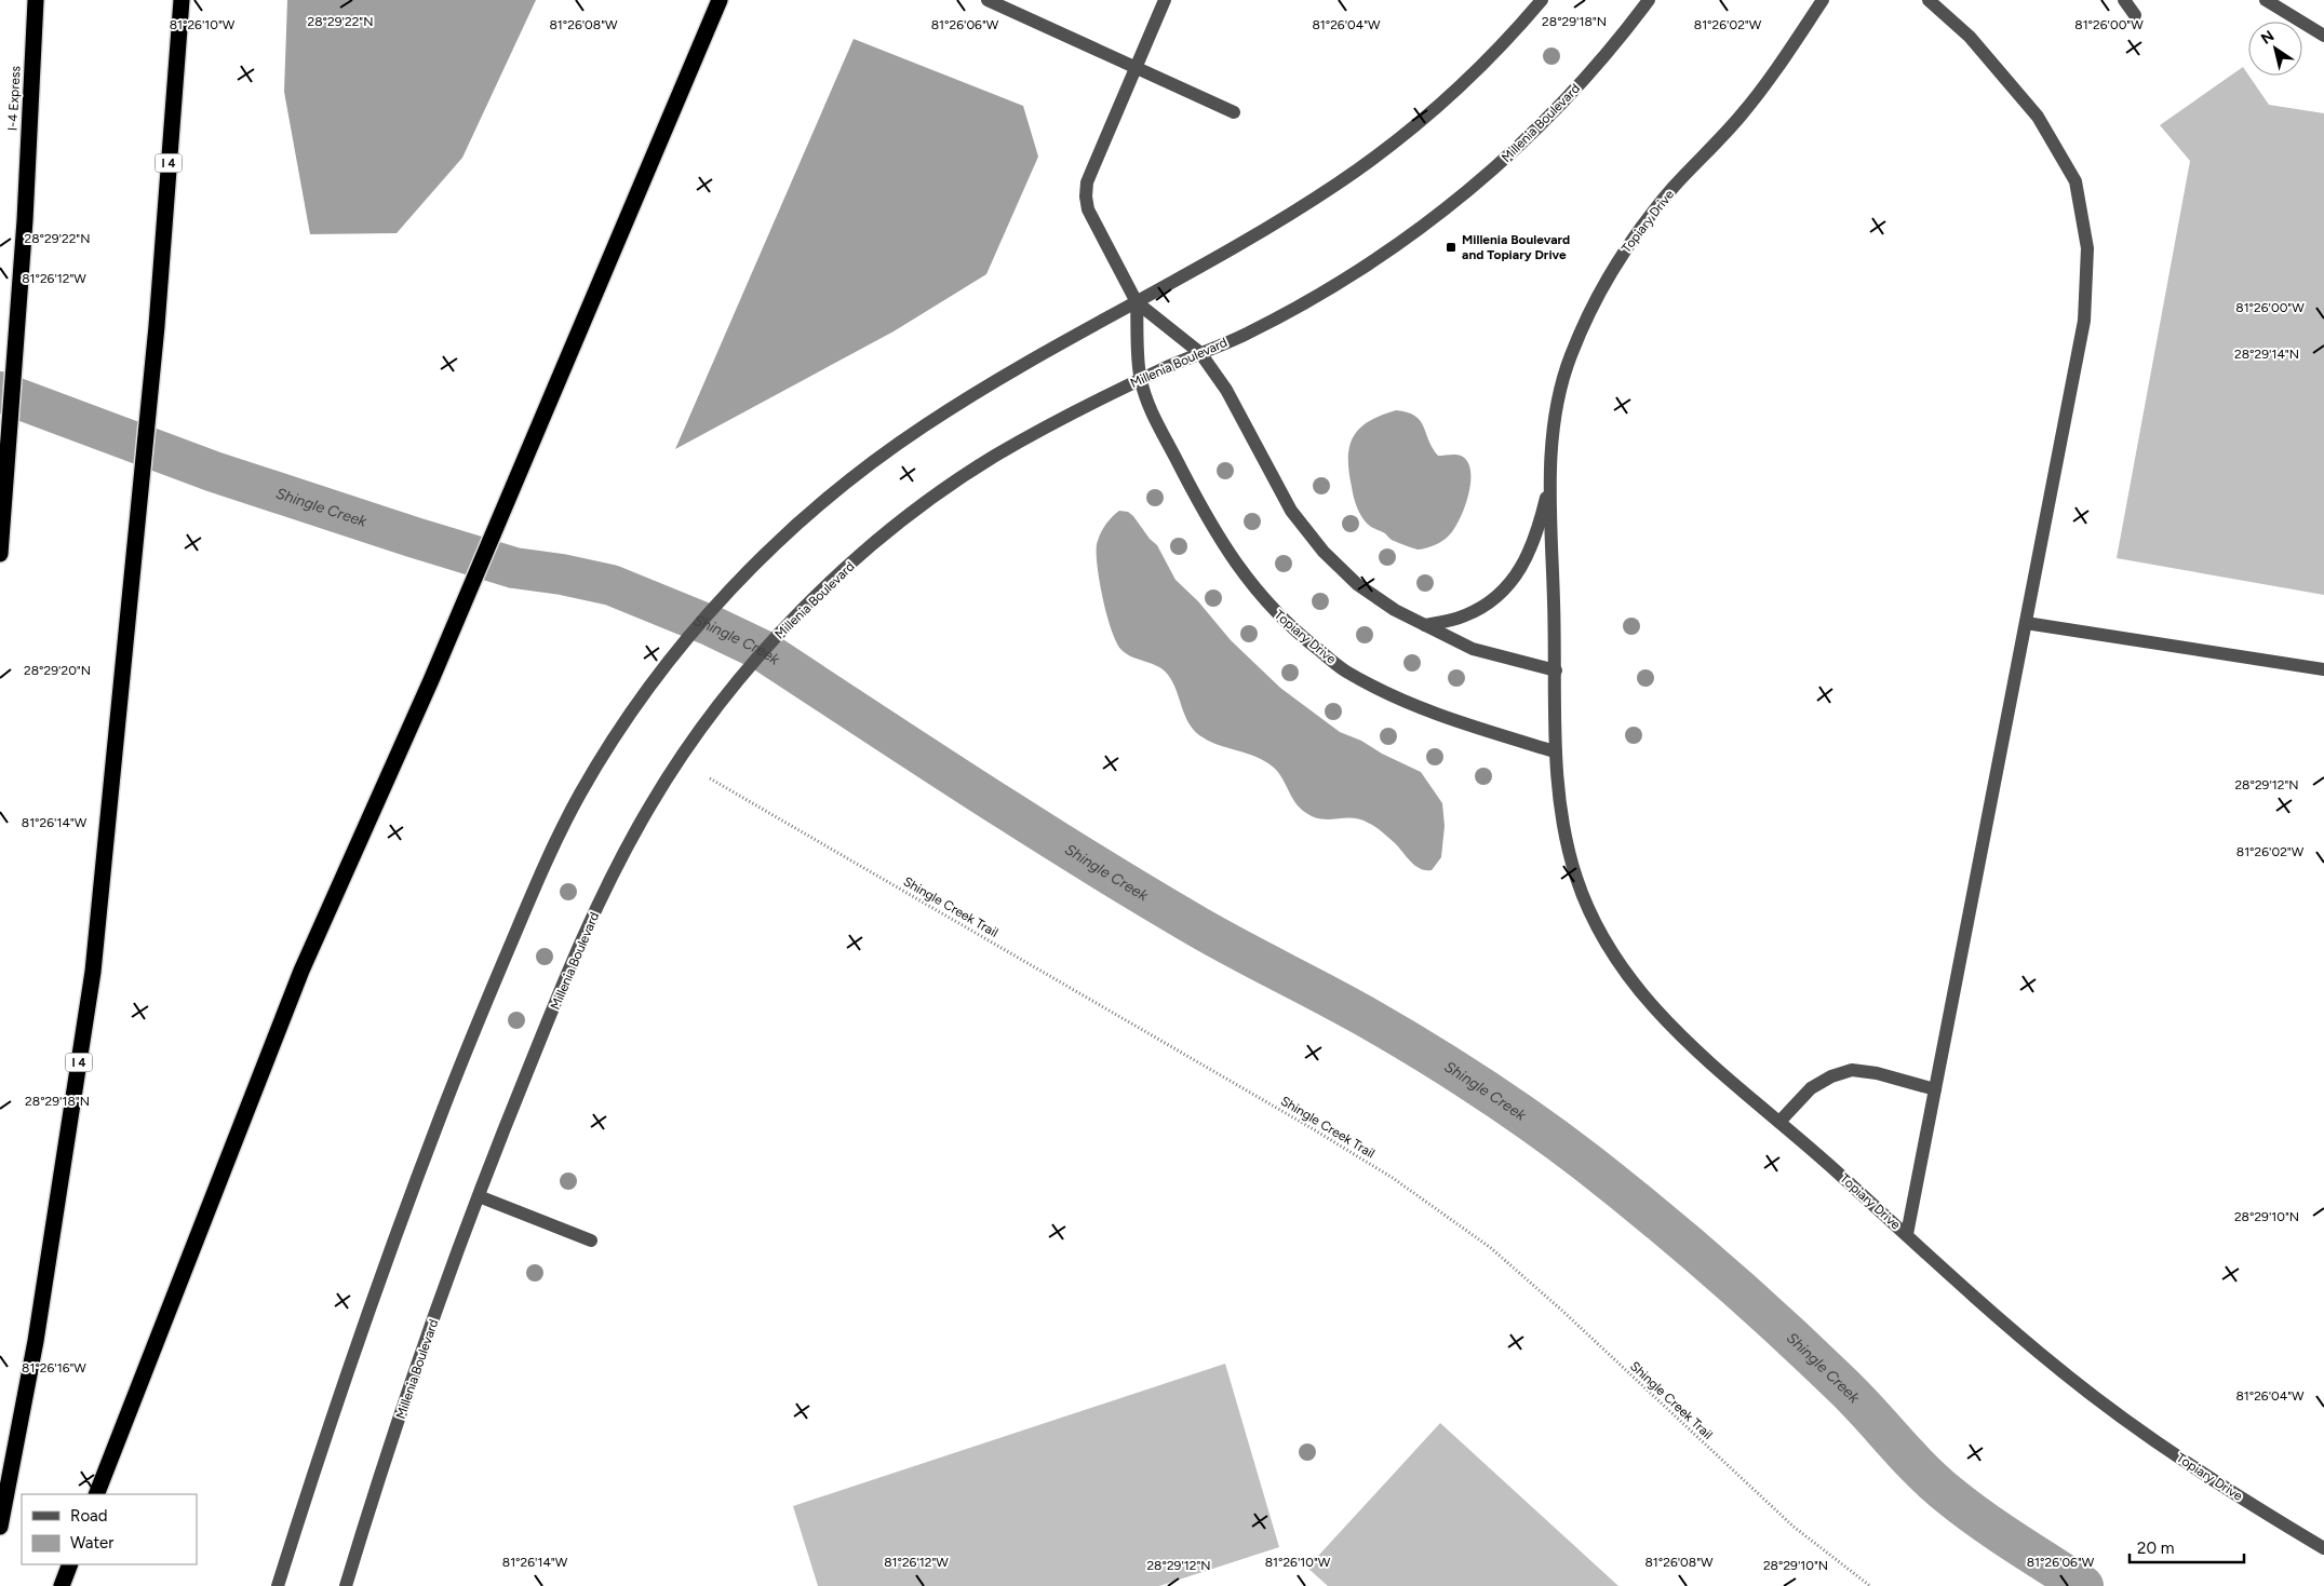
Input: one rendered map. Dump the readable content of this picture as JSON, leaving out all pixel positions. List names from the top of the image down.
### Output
{
  "streets": {
    "highway": ["I-4 Express", "I 4"],
    "street": ["Millenia Boulevard", "Topiary Drive"],
    "path": ["Shingle Creek Trail"]
  },
  "crossings": [
    ["Millenia Boulevard", "Topiary Drive"]
  ],
  "water": ["Shingle Creek"],
  "places": {
    "transit": ["Millenia Boulevard and Topiary Drive"]
  },
  "legend": ["Road", "Water"],
  "scale_bar": "20 m",
  "north": "top left",
  "coordinates": [
    "28°29'22\"N",
    "28°29'18\"N",
    "81°26'10\"W",
    "81°26'08\"W",
    "81°26'06\"W",
    "81°26'04\"W",
    "81°26'02\"W",
    "81°26'00\"W",
    "81°26'12\"W",
    "28°29'14\"N",
    "28°29'20\"N",
    "28°29'12\"N",
    "81°26'14\"W",
    "28°29'10\"N",
    "81°26'16\"W"
  ]
}
